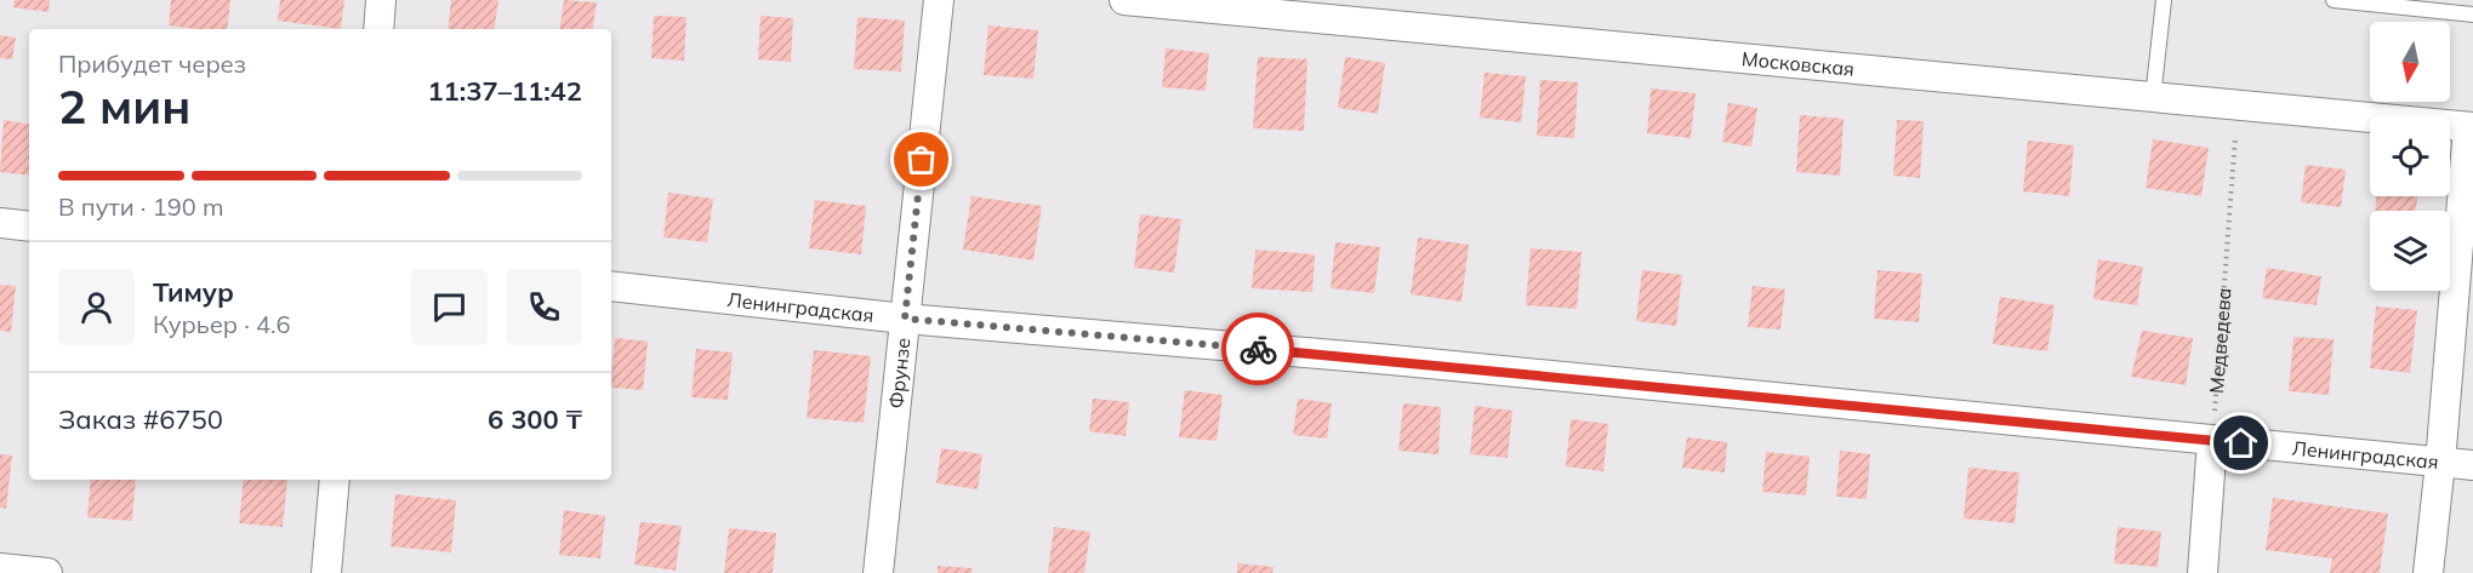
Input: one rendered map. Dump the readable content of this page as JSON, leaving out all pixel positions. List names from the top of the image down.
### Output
{
  "streets": {
    "street": ["Московская", "Ленинградская", "Фрунзе"],
    "path": ["Медведева"]
  },
  "crossings": [
    ["Московская", "Медведева"],
    ["Ленинградская", "Медведева"],
    ["Ленинградская", "Фрунзе"]
  ],
  "north": "bottom",
  "page": {
    "heading": ["2 мин", "Прибудет через", "11:37–11:42"],
    "panel": [
      "Тимур",
      "Курьер · 4.6",
      "Заказ #6750",
      "6 300 ₸"
    ],
    "bar": "В пути · 190 m"
  }
}
